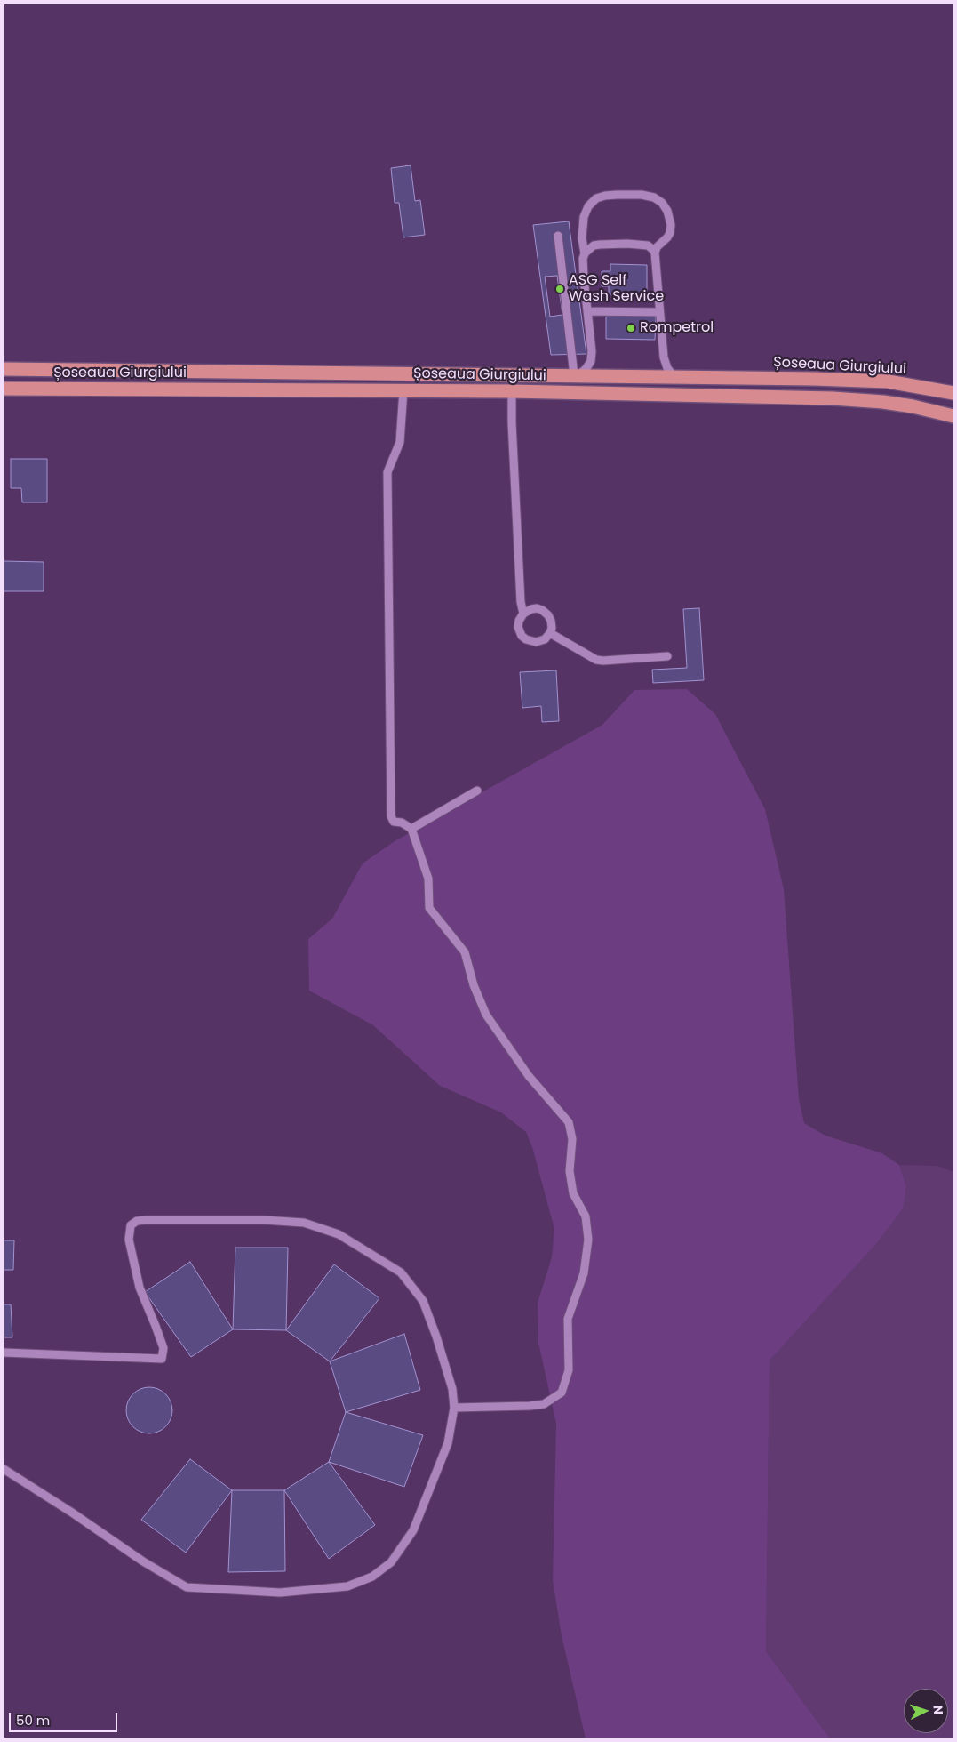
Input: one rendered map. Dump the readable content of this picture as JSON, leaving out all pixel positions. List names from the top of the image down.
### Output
{
  "streets": {
    "highway": ["Șoseaua Giurgiului"]
  },
  "places": ["ASG Self Wash Service", "Rompetrol"],
  "scale_bar": "50 m",
  "north": "right"
}
